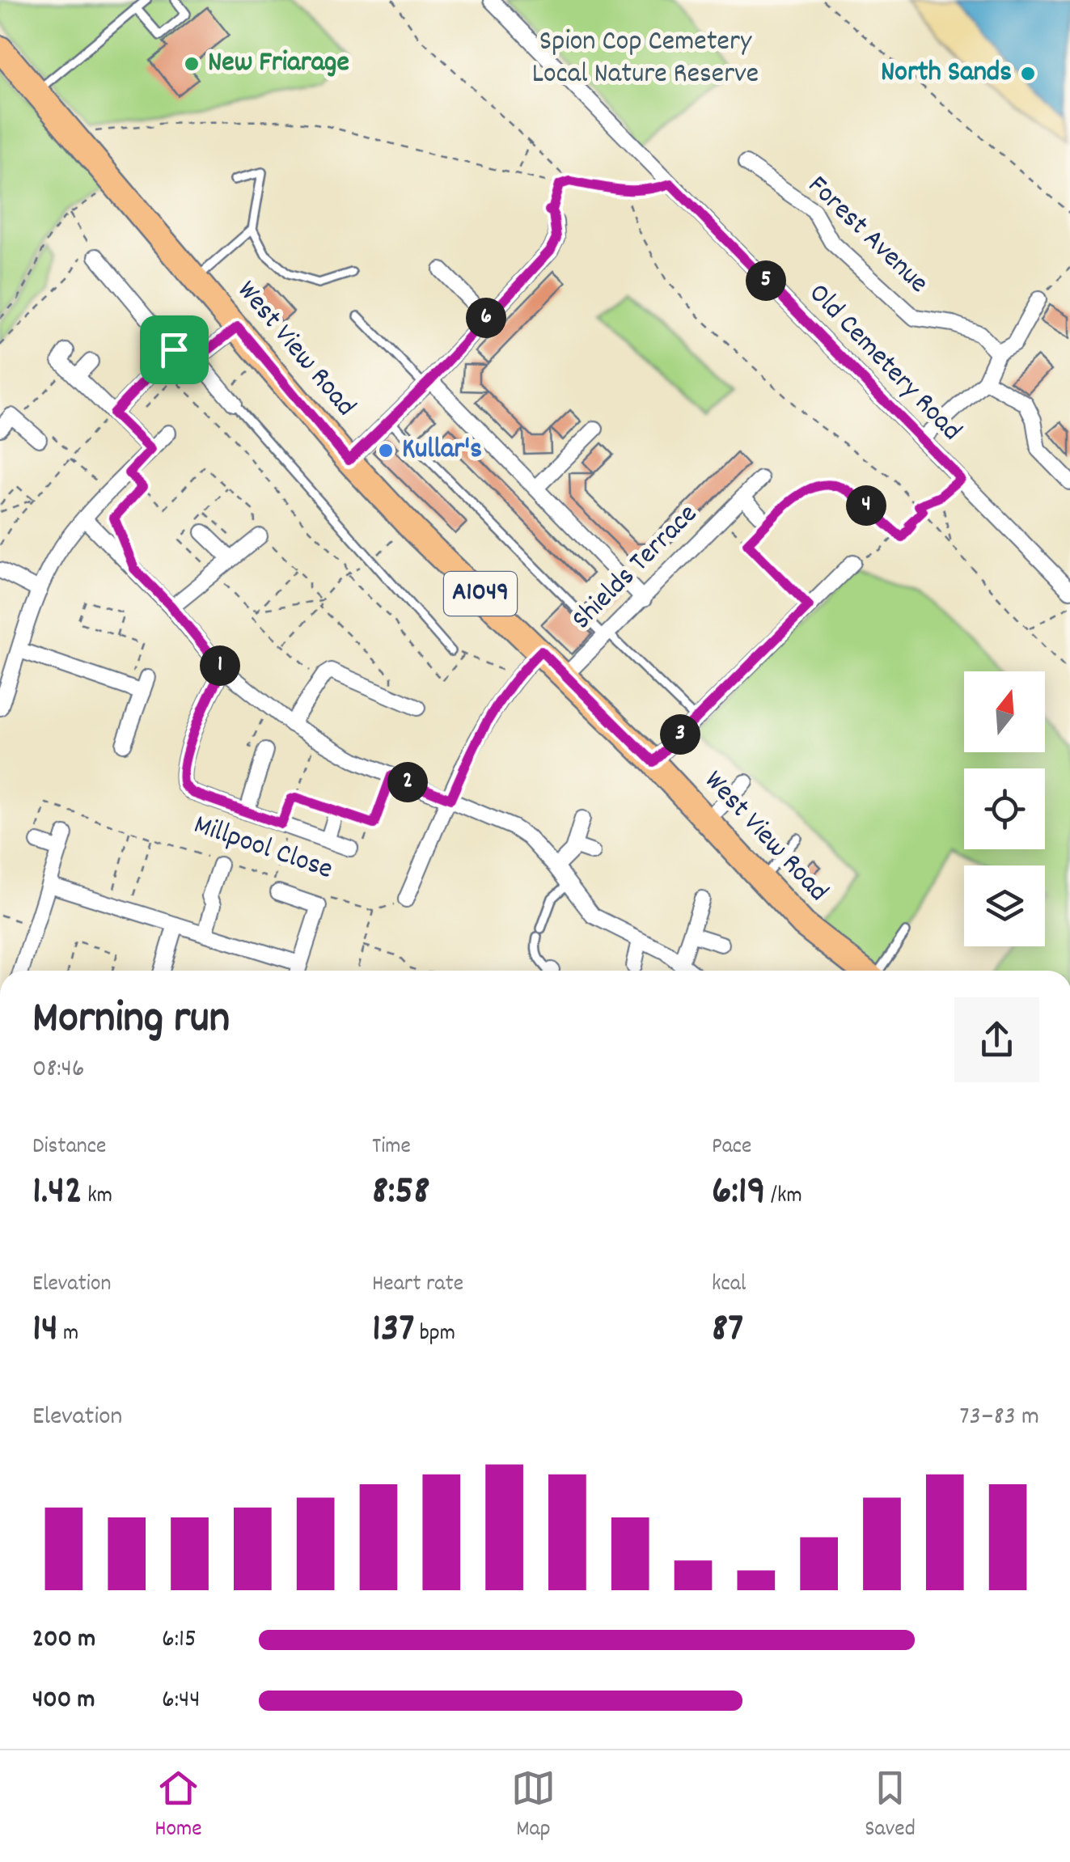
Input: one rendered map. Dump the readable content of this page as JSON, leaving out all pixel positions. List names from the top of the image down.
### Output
{
  "streets": {
    "main road": ["West View Road", "A1049"],
    "street": ["Forest Avenue", "Old Cemetery Road", "Shields Terrace"],
    "path": ["Millpool Close"]
  },
  "crossings": [
    ["West View Road", "Shields Terrace"]
  ],
  "parks": ["Spion Cop Cemetery Local Nature Reserve"],
  "places": ["New Friarage", "North Sands", "Kullar's"],
  "north": "top",
  "page": {
    "pins": [
      "5",
      "6",
      "4",
      "1",
      "3",
      "2"
    ],
    "heading": ["Morning run", "08:46"],
    "stats": [
      ["Distance", "1.42 km"],
      ["Time", "8:58"],
      ["Pace", "6:19 /km"],
      ["Elevation", "14 m"],
      ["Heart rate", "137 bpm"],
      ["kcal", "87"]
    ],
    "chart": ["Elevation", "73–83 m"],
    "list": [
      {
        "name": "200 m",
        "note": "6:15"
      },
      {
        "name": "400 m",
        "note": "6:44"
      }
    ],
    "tabs": ["Home", "Map", "Saved"]
  }
}
